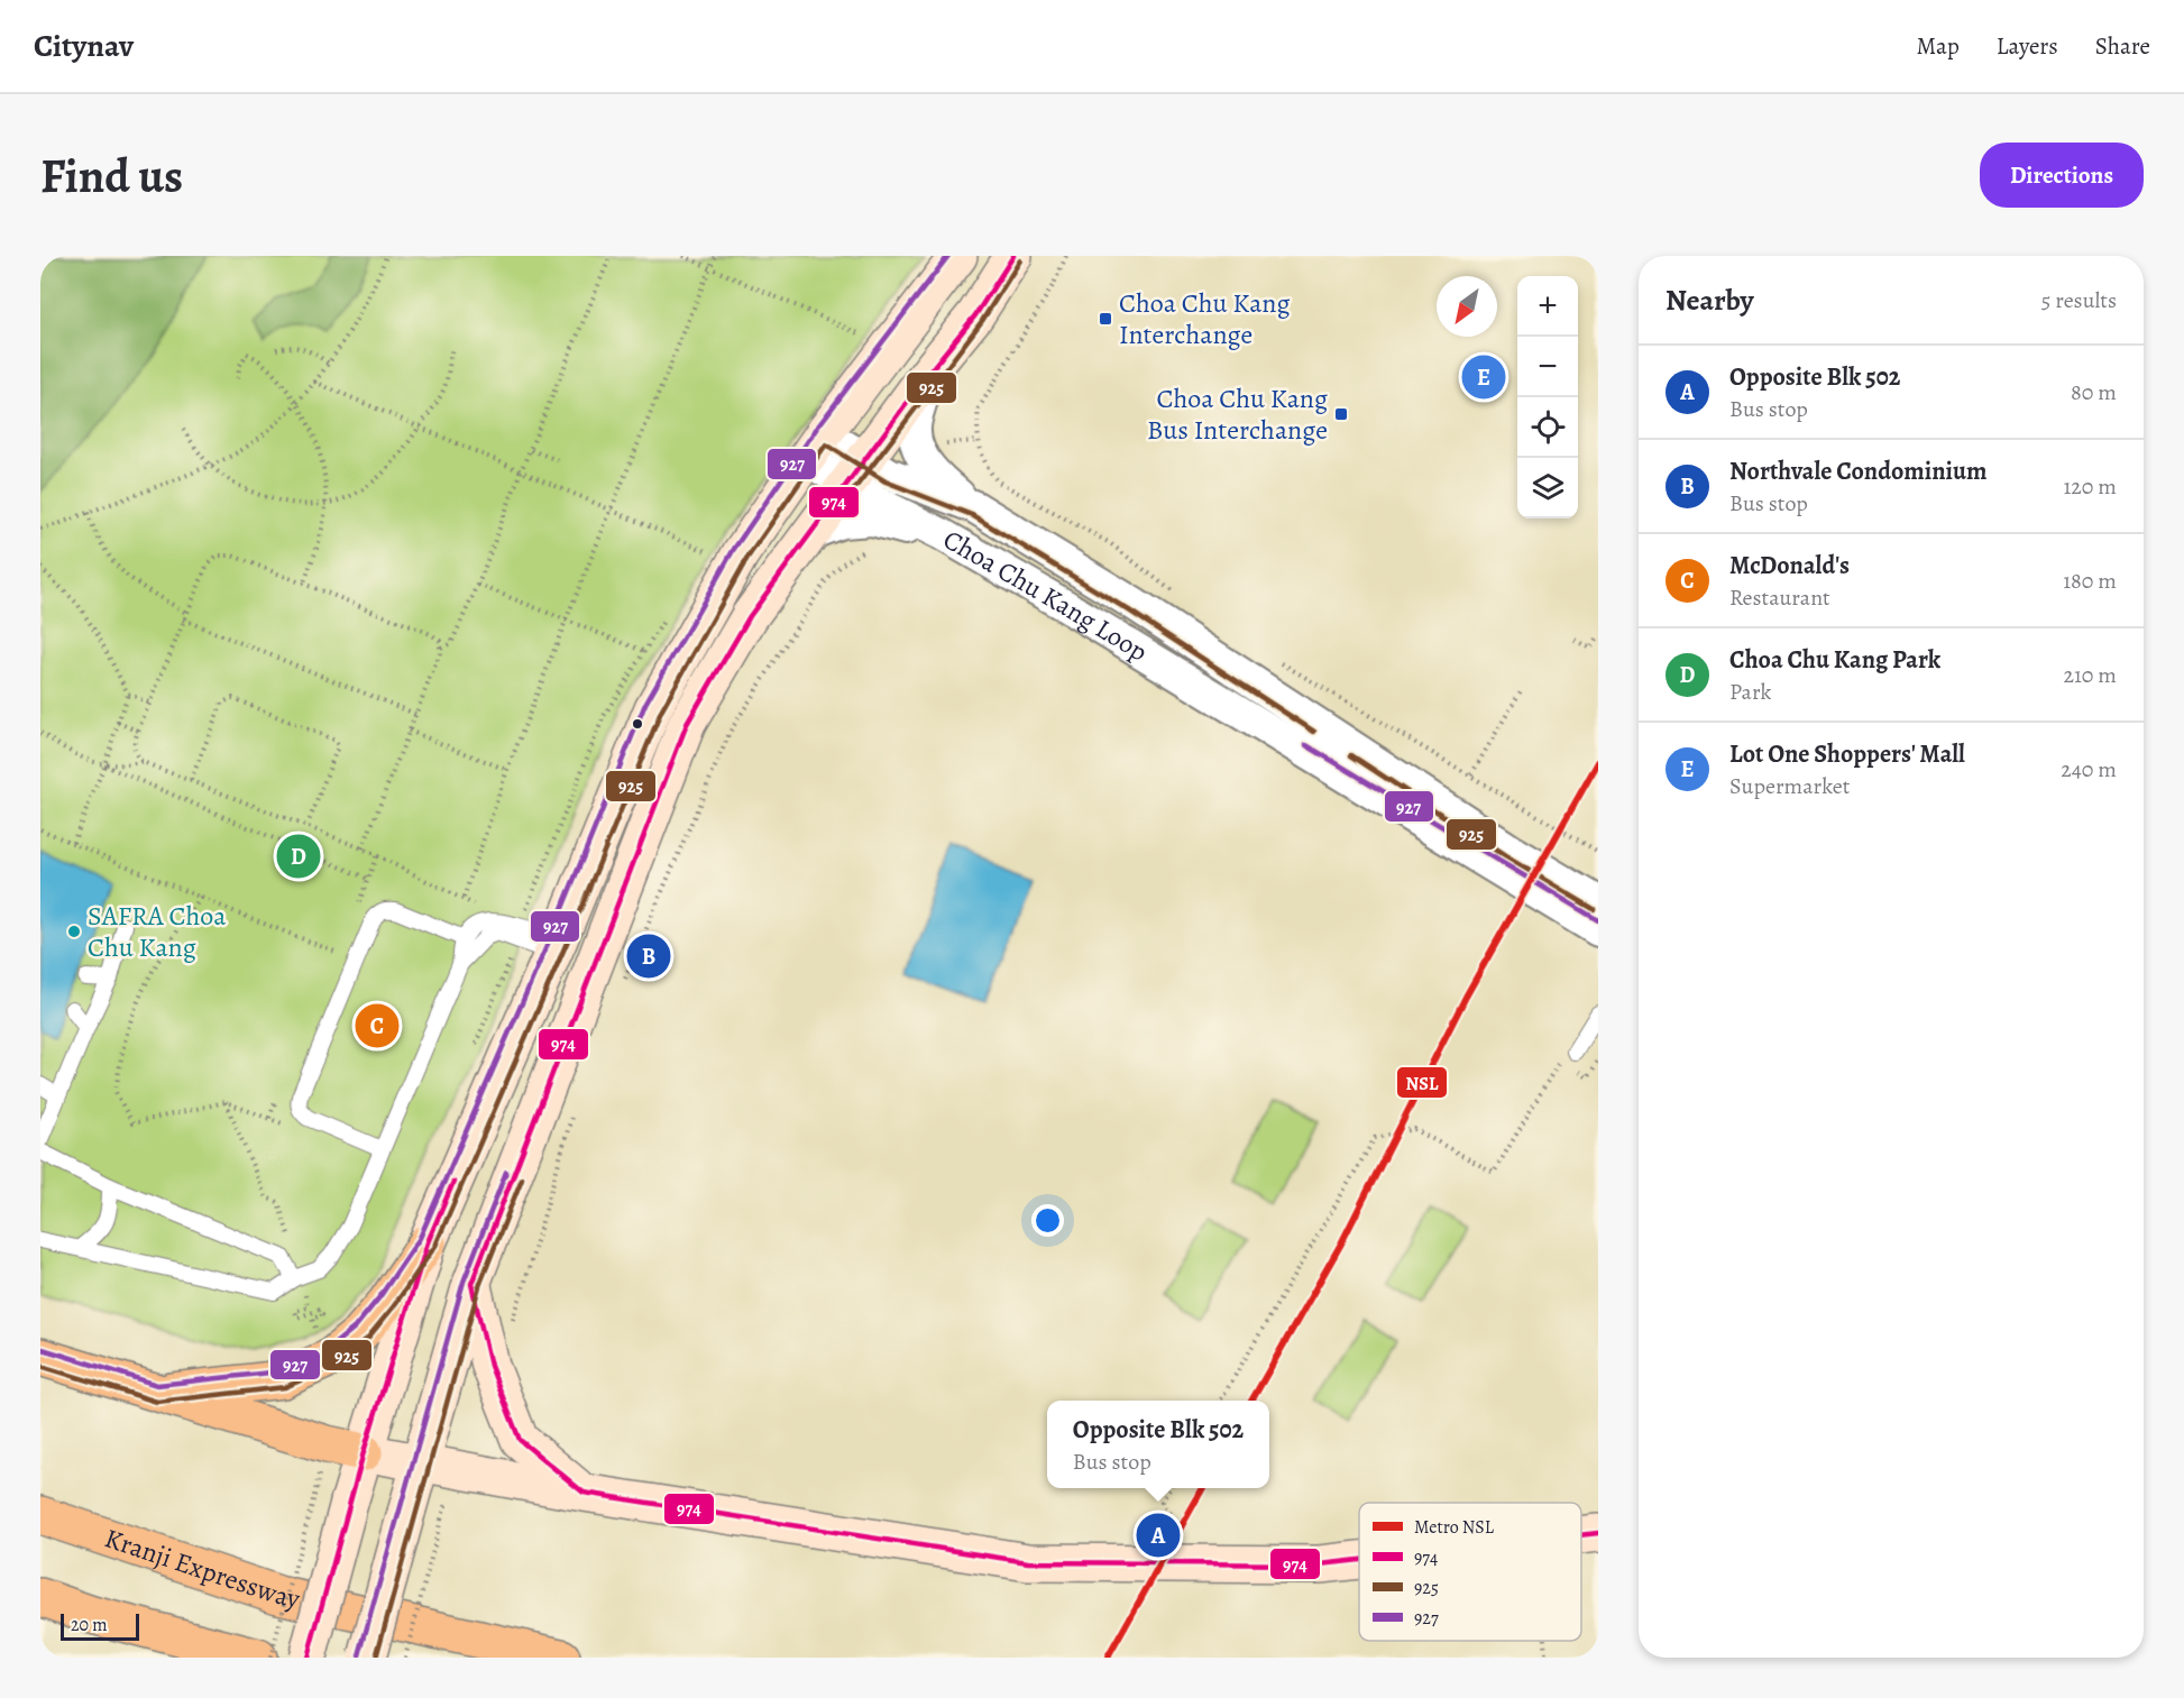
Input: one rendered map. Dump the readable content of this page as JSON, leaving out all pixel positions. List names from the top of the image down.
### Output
{
  "streets": {
    "highway": ["Kranji Expressway"],
    "street": ["Choa Chu Kang Loop"]
  },
  "places": {
    "transit": ["Choa Chu Kang Interchange", "Choa Chu Kang Bus Interchange"],
    "other": ["SAFRA Choa Chu Kang"]
  },
  "lines": [
    "transit line 974",
    "transit line 927",
    "transit line 925",
    "metro line NSL"
  ],
  "legend": [
    "Metro NSL",
    "974",
    "925",
    "927"
  ],
  "scale_bar": "20 m",
  "north": "bottom left",
  "page": {
    "header": "Citynav",
    "nav": ["Map", "Layers", "Share"],
    "buttons": "Directions",
    "title": "Find us",
    "heading": ["Nearby", "5 results"],
    "map_buttons": ["+", "−"],
    "list": [
      {
        "mark": "A",
        "name": "Opposite Blk 502",
        "note": "Bus stop",
        "value": "80 m"
      },
      {
        "mark": "B",
        "name": "Northvale Condominium",
        "note": "Bus stop",
        "value": "120 m"
      },
      {
        "mark": "C",
        "name": "McDonald's",
        "note": "Restaurant",
        "value": "180 m"
      },
      {
        "mark": "D",
        "name": "Choa Chu Kang Park",
        "note": "Park",
        "value": "210 m"
      },
      {
        "mark": "E",
        "name": "Lot One Shoppers' Mall",
        "note": "Supermarket",
        "value": "240 m"
      }
    ],
    "pins": [
      "E",
      "D",
      "B",
      "C",
      "A"
    ],
    "popup": ["Opposite Blk 502", "Bus stop"],
    "scale": "20 m"
  }
}
